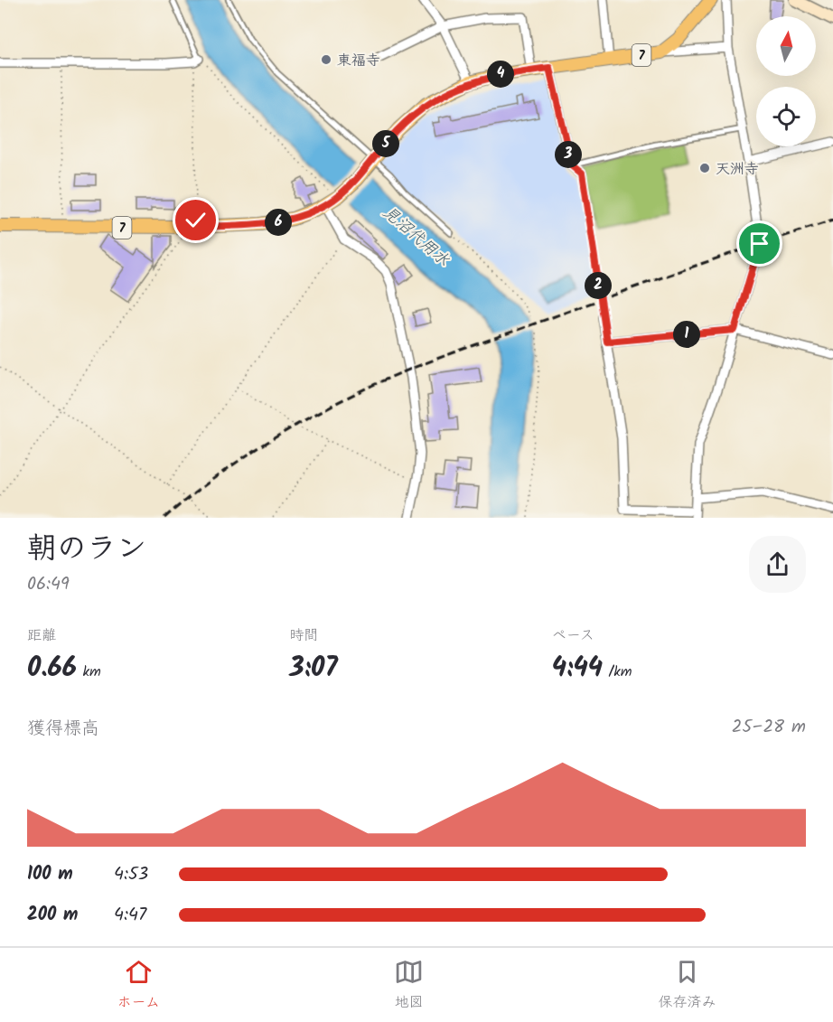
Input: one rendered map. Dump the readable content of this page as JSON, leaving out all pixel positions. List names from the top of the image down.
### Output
{
  "streets": {
    "main road": ["7"]
  },
  "water": ["見沼代用水"],
  "places": ["東福寺", "天洲寺"],
  "north": "top",
  "page": {
    "pins": [
      "4",
      "5",
      "3",
      "6",
      "2",
      "1"
    ],
    "heading": ["朝のラン", "06:49"],
    "stats": [
      ["距離", "0.66 km"],
      ["時間", "3:07"],
      ["ペース", "4:44 /km"]
    ],
    "chart": ["獲得標高", "25–28 m"],
    "list": [
      {
        "name": "100 m",
        "note": "4:53"
      },
      {
        "name": "200 m",
        "note": "4:47"
      }
    ],
    "tabs": ["ホーム", "地図", "保存済み"]
  }
}
